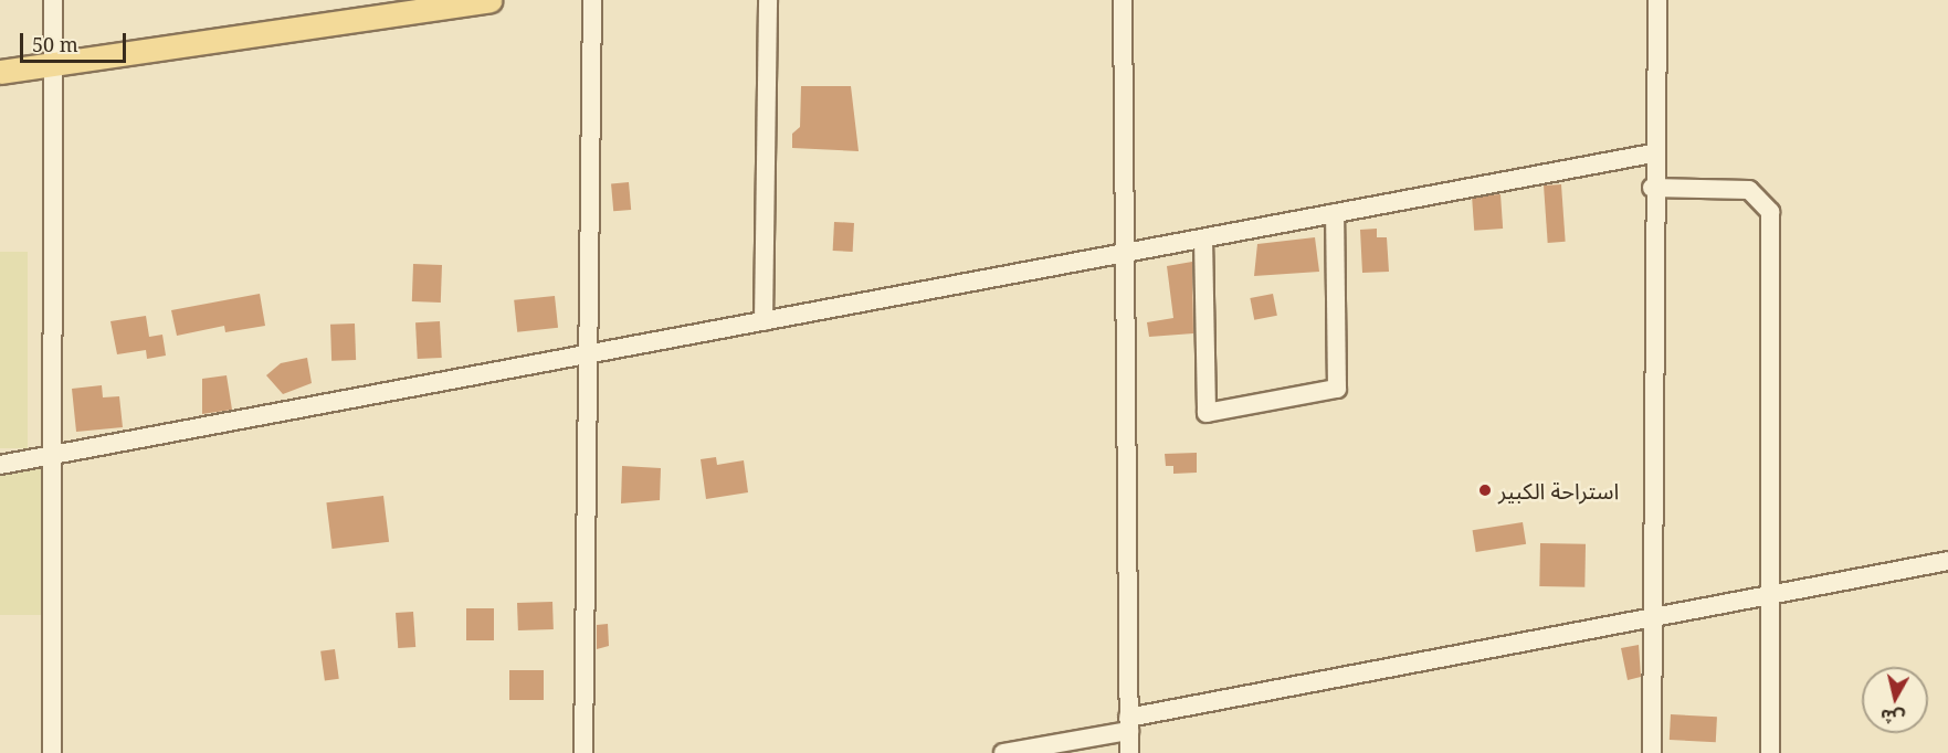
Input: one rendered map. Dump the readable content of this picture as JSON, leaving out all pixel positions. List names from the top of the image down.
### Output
{
  "places": ["استراحة الكبير"],
  "scale_bar": "50 m",
  "north": "bottom"
}
